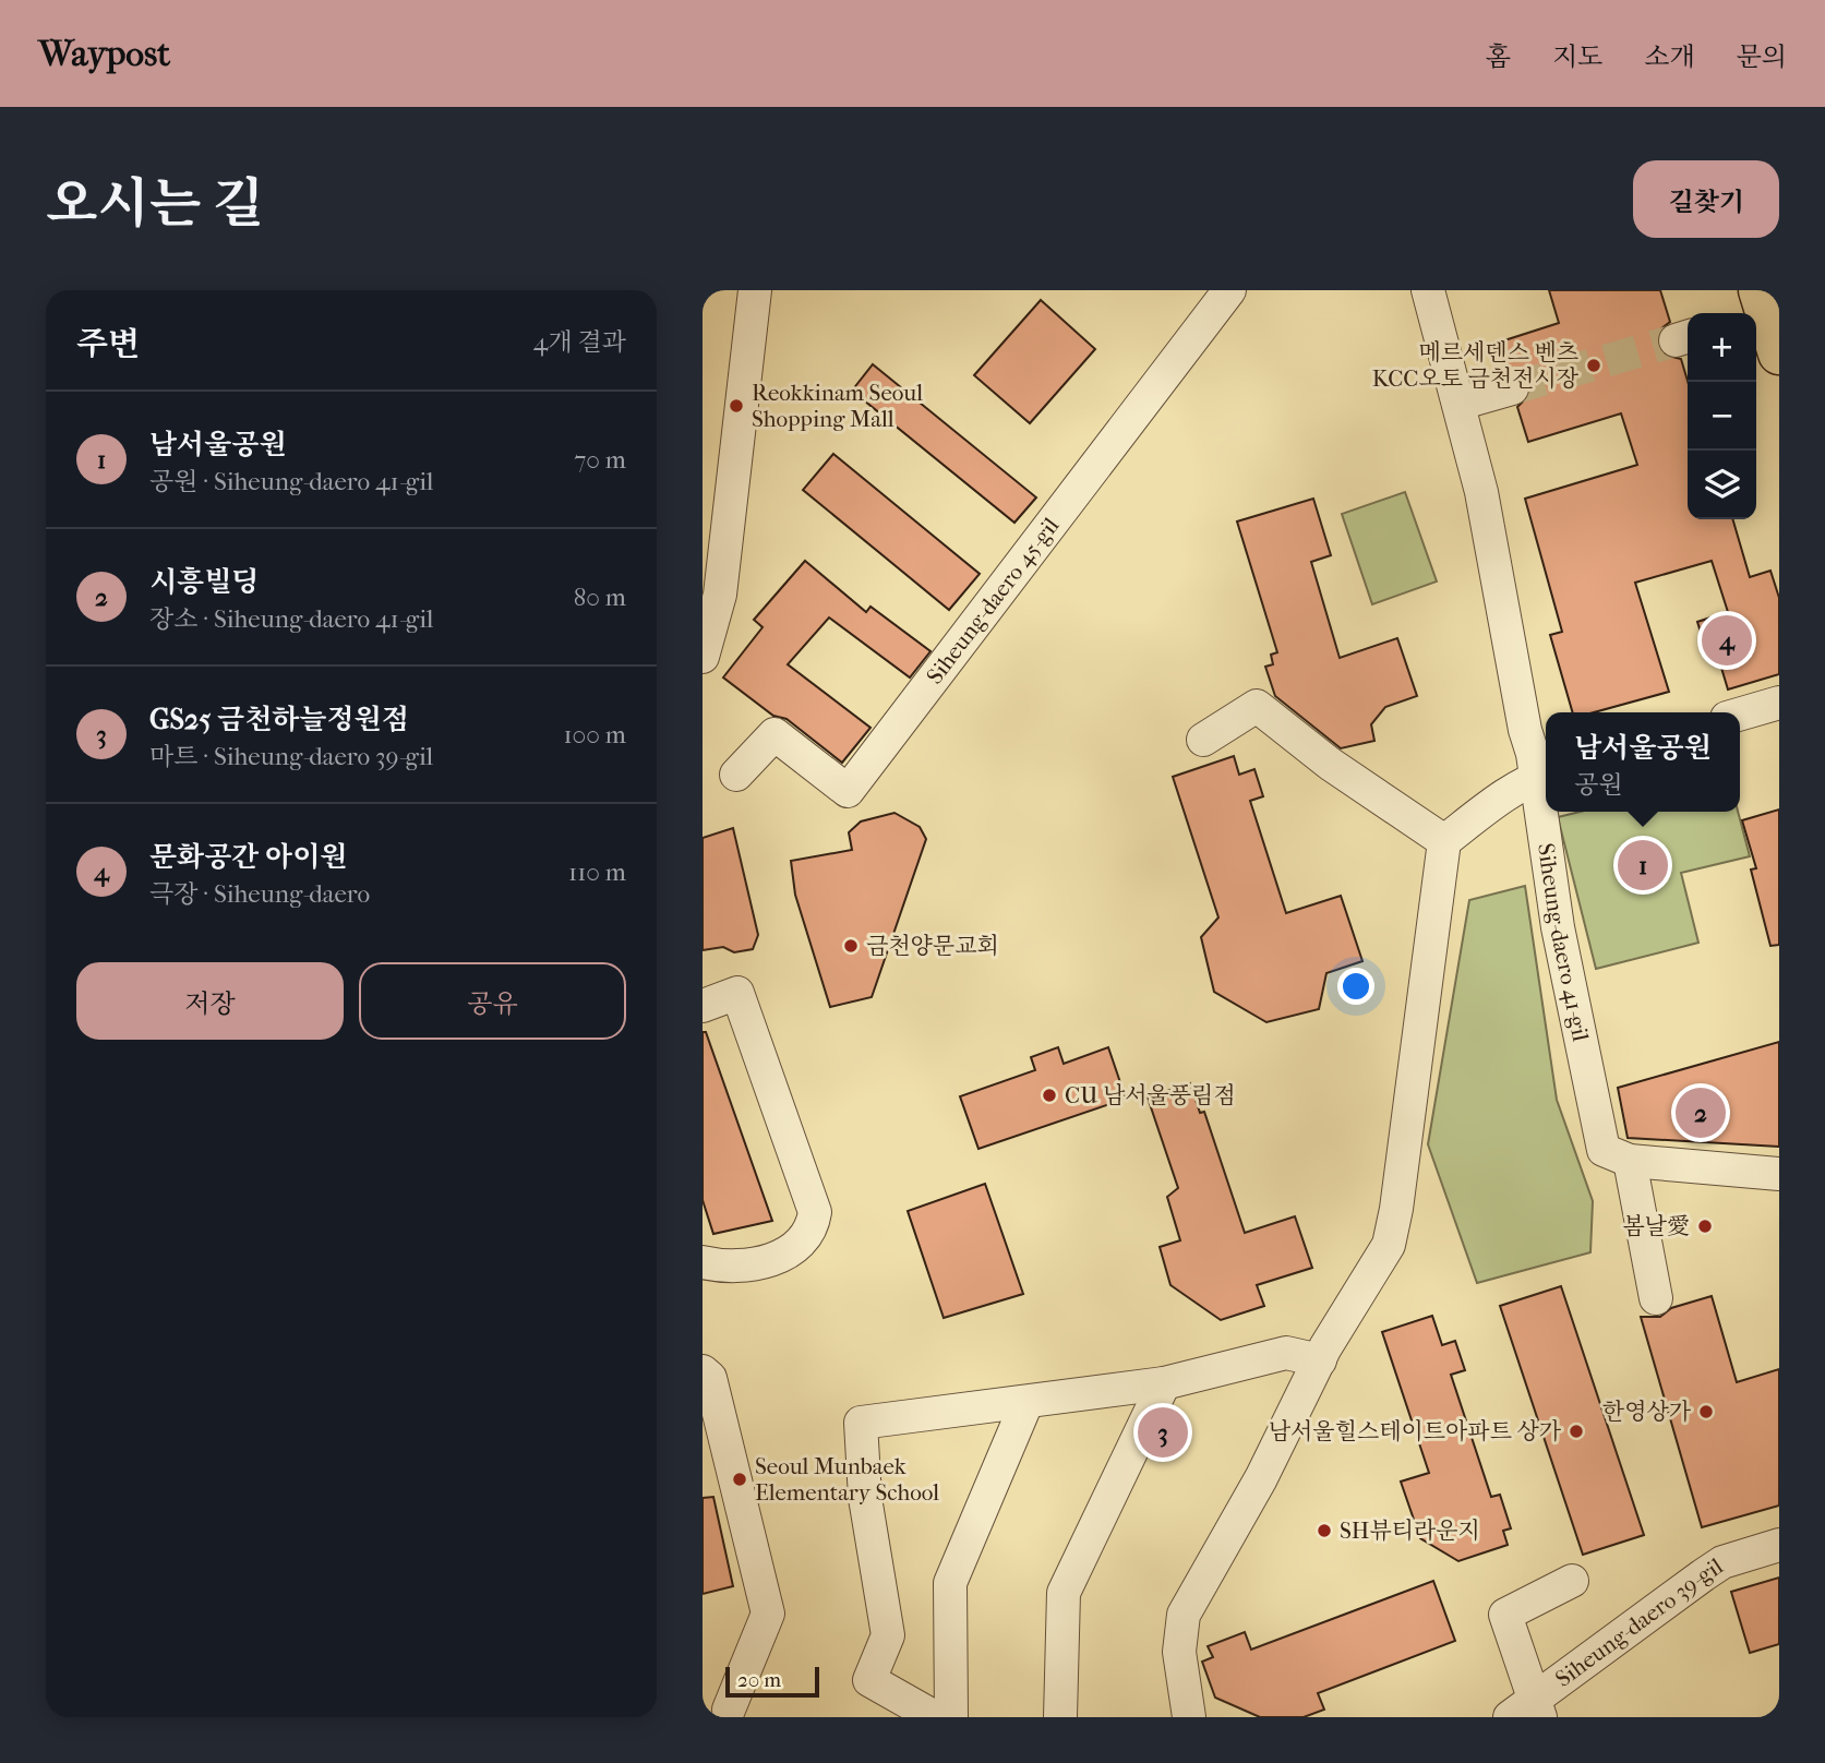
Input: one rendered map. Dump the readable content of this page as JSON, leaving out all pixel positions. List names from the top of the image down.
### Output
{
  "streets": {
    "street": ["Siheung-daero 45-gil", "Siheung-daero 41-gil", "Siheung-daero 39-gil"]
  },
  "places": [
    "메르세덴스 벤츠 KCC오토 금천전시장",
    "Reokkinam Seoul Shopping Mall",
    "금천양문교회",
    "CU 남서울풍림점",
    "봄날愛",
    "한영상가",
    "남서울힐스테이트아파트 상가",
    "Seoul Munbaek Elementary School",
    "SH뷰티라운지"
  ],
  "scale_bar": "20 m",
  "page": {
    "header": "Waypost",
    "nav": [
      "홈",
      "지도",
      "소개",
      "문의"
    ],
    "title": "오시는 길",
    "buttons": [
      "길찾기",
      ["저장", "공유"]
    ],
    "heading": ["주변", "4개 결과"],
    "map_buttons": ["+", "−"],
    "list": [
      {
        "mark": "1",
        "name": "남서울공원",
        "note": "공원 · Siheung-daero 41-gil",
        "value": "70 m"
      },
      {
        "mark": "2",
        "name": "시흥빌딩",
        "note": "장소 · Siheung-daero 41-gil",
        "value": "80 m"
      },
      {
        "mark": "3",
        "name": "GS25 금천하늘정원점",
        "note": "마트 · Siheung-daero 39-gil",
        "value": "100 m"
      },
      {
        "mark": "4",
        "name": "문화공간 아이원",
        "note": "극장 · Siheung-daero",
        "value": "110 m"
      }
    ],
    "pins": [
      "4",
      "1",
      "2",
      "3"
    ],
    "popup": ["남서울공원", "공원"],
    "scale": "20 m"
  }
}
